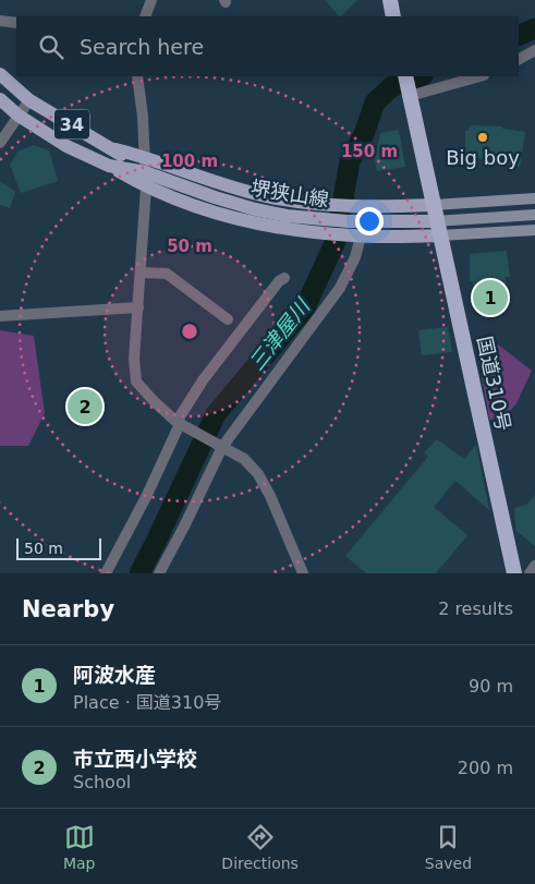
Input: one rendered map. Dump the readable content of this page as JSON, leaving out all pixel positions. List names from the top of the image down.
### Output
{
  "streets": {
    "highway": ["国道310号"],
    "main road": ["34", "堺狭山線"]
  },
  "water": ["三津屋川"],
  "places": ["Big boy"],
  "scale_bar": "50 m",
  "page": {
    "search": "Search here",
    "pins": ["1", "2"],
    "scale": "50 m",
    "heading": ["Nearby", "2 results"],
    "list": [
      {
        "mark": "1",
        "name": "阿波水産",
        "note": "Place · 国道310号",
        "value": "90 m"
      },
      {
        "mark": "2",
        "name": "市立西小学校",
        "note": "School",
        "value": "200 m"
      }
    ],
    "nav": ["Map", "Directions", "Saved"]
  },
  "rings": ["150 m", "100 m", "50 m"]
}
